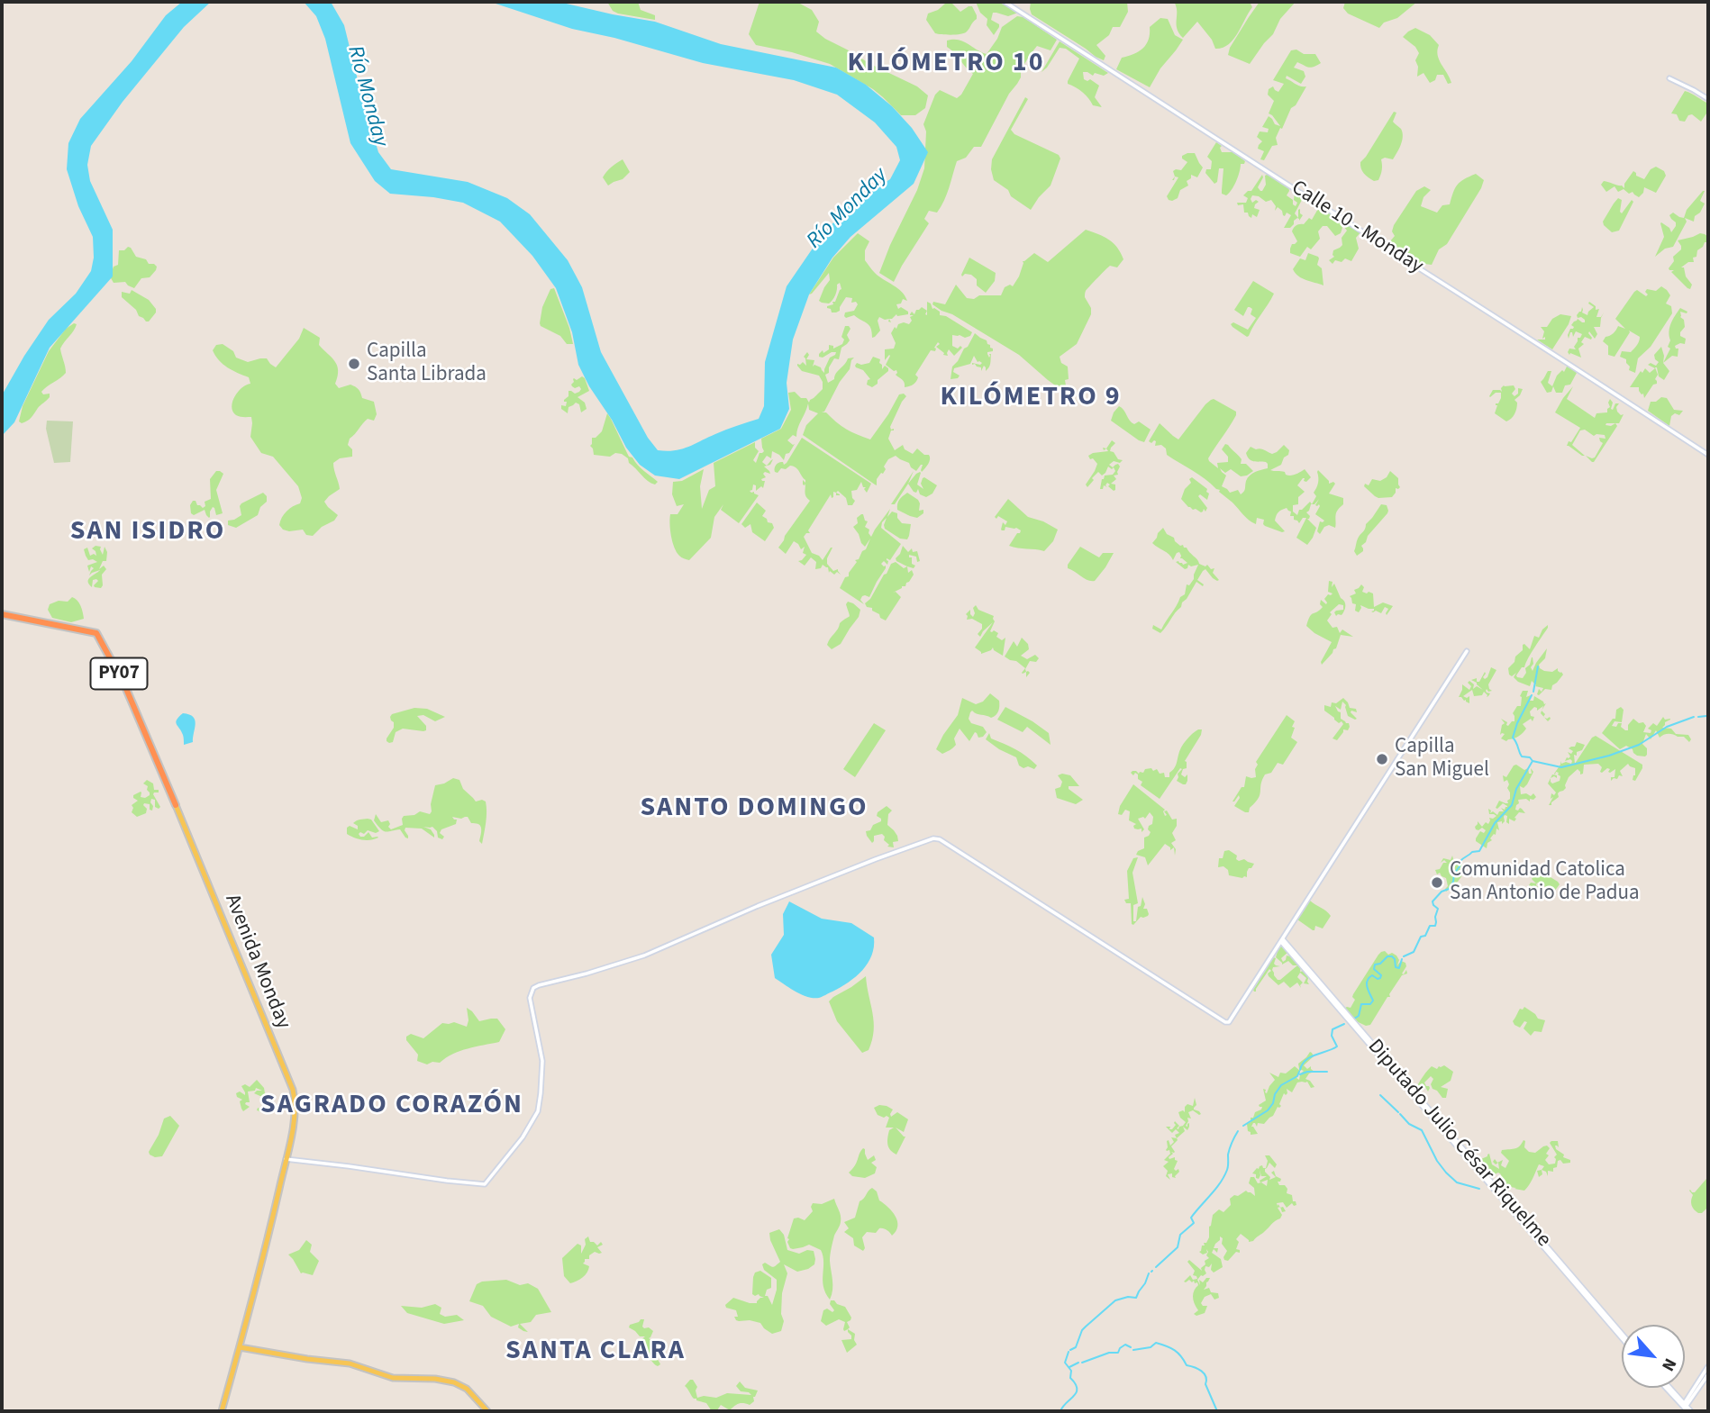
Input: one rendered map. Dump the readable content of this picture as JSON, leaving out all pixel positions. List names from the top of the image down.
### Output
{
  "streets": {
    "highway": ["PY07", "Avenida Monday"],
    "street": ["Calle 10 - Monday", "Diputado Julio César Riquelme"]
  },
  "districts": [
    "KILÓMETRO 10",
    "KILÓMETRO 9",
    "SAN ISIDRO",
    "SANTO DOMINGO",
    "SAGRADO CORAZÓN",
    "SANTA CLARA"
  ],
  "water": ["Río Monday"],
  "places": ["Capilla Santa Librada", "Capilla San Miguel", "Comunidad Catolica San Antonio de Padua"],
  "north": "bottom right"
}
